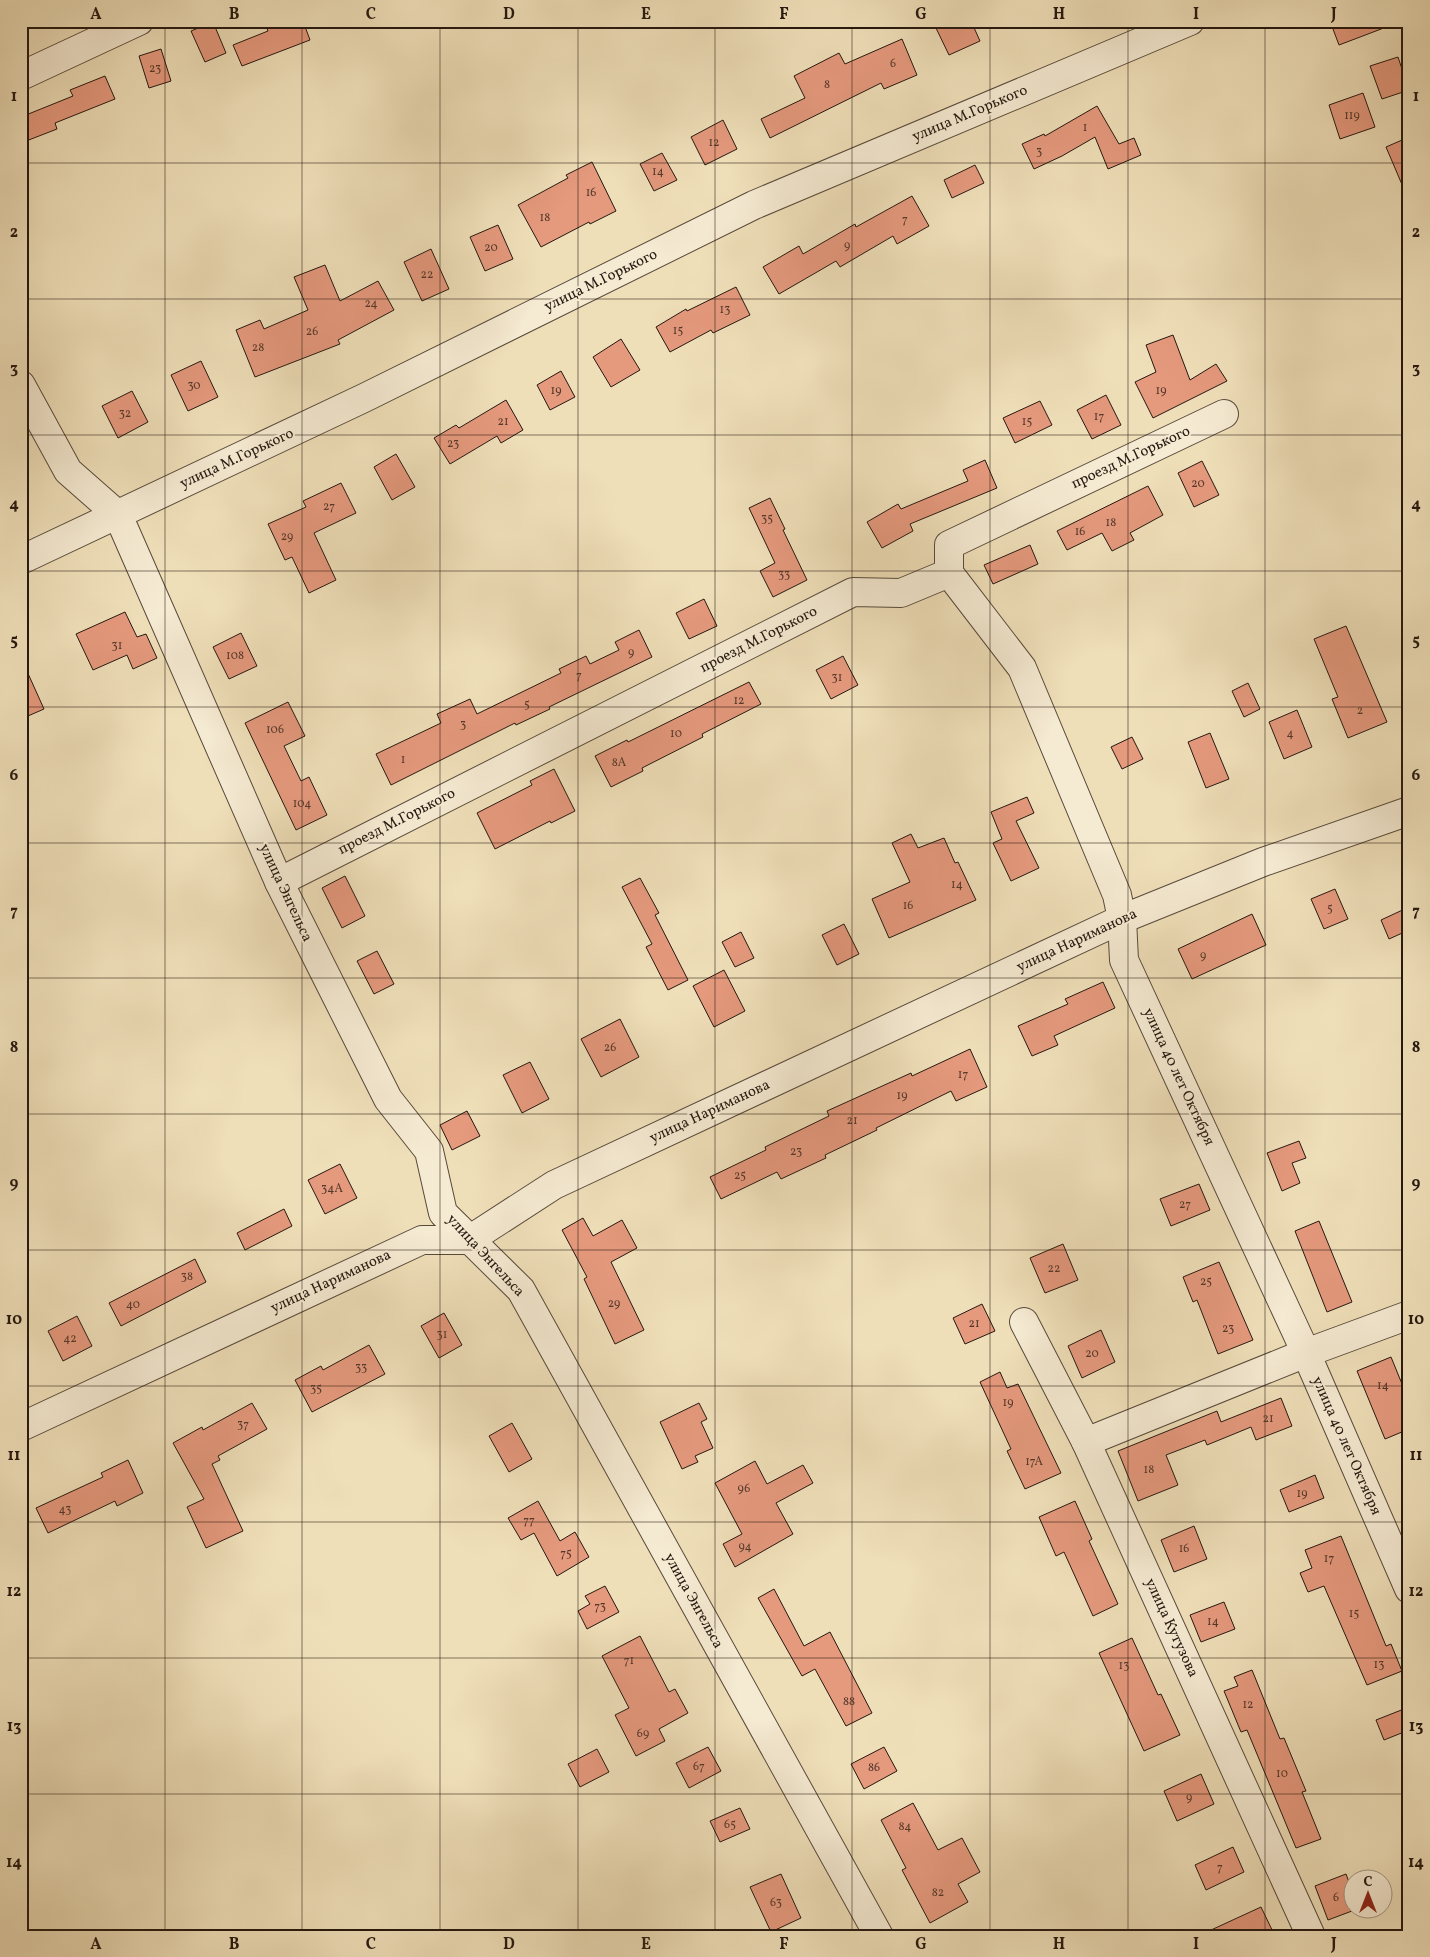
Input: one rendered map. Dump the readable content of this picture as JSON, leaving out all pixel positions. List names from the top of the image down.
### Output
{
  "streets": {
    "street": [
      "улица М.Горького",
      "проезд М.Горького",
      "улица Энгельса",
      "улица Нариманова",
      "улица 40 лет Октября",
      "улица Кутузова"
    ]
  },
  "crossings": [
    ["улица М.Горького", "улица Энгельса"],
    ["проезд М.Горького", "улица Энгельса"],
    ["проезд М.Горького", "улица 40 лет Октября"],
    ["улица Энгельса", "улица Нариманова"],
    ["улица Нариманова", "улица 40 лет Октября"]
  ],
  "house_numbers": [
    "6",
    "23",
    "8",
    "119",
    "1",
    "12",
    "3",
    "14",
    "16",
    "18",
    "7",
    "9",
    "20",
    "22",
    "24",
    "13",
    "15",
    "26",
    "28",
    "30",
    "19",
    "19",
    "32",
    "17",
    "21",
    "15",
    "23",
    "20",
    "27",
    "35",
    "18",
    "16",
    "29",
    "33",
    "31",
    "9",
    "108",
    "7",
    "31",
    "12",
    "5",
    "2",
    "3",
    "106",
    "10",
    "4",
    "1",
    "8А",
    "104",
    "14",
    "16",
    "5",
    "9",
    "26",
    "17",
    "19",
    "21",
    "23",
    "25",
    "34А",
    "27",
    "22",
    "38",
    "25",
    "29",
    "40",
    "21",
    "23",
    "31",
    "42",
    "20",
    "33",
    "14",
    "35",
    "19",
    "21",
    "37",
    "17А",
    "18",
    "96",
    "19",
    "43",
    "77",
    "94",
    "16",
    "75",
    "17",
    "73",
    "15",
    "14",
    "71",
    "13",
    "13",
    "88",
    "12",
    "69",
    "67",
    "86",
    "10",
    "9",
    "65",
    "84",
    "7",
    "82",
    "6",
    "63"
  ],
  "north": "top",
  "grid": {
    "columns": [
      "A",
      "B",
      "C",
      "D",
      "E",
      "F",
      "G",
      "H",
      "I",
      "J"
    ],
    "rows": [
      "1",
      "2",
      "3",
      "4",
      "5",
      "6",
      "7",
      "8",
      "9",
      "10",
      "11",
      "12",
      "13",
      "14"
    ]
  }
}
